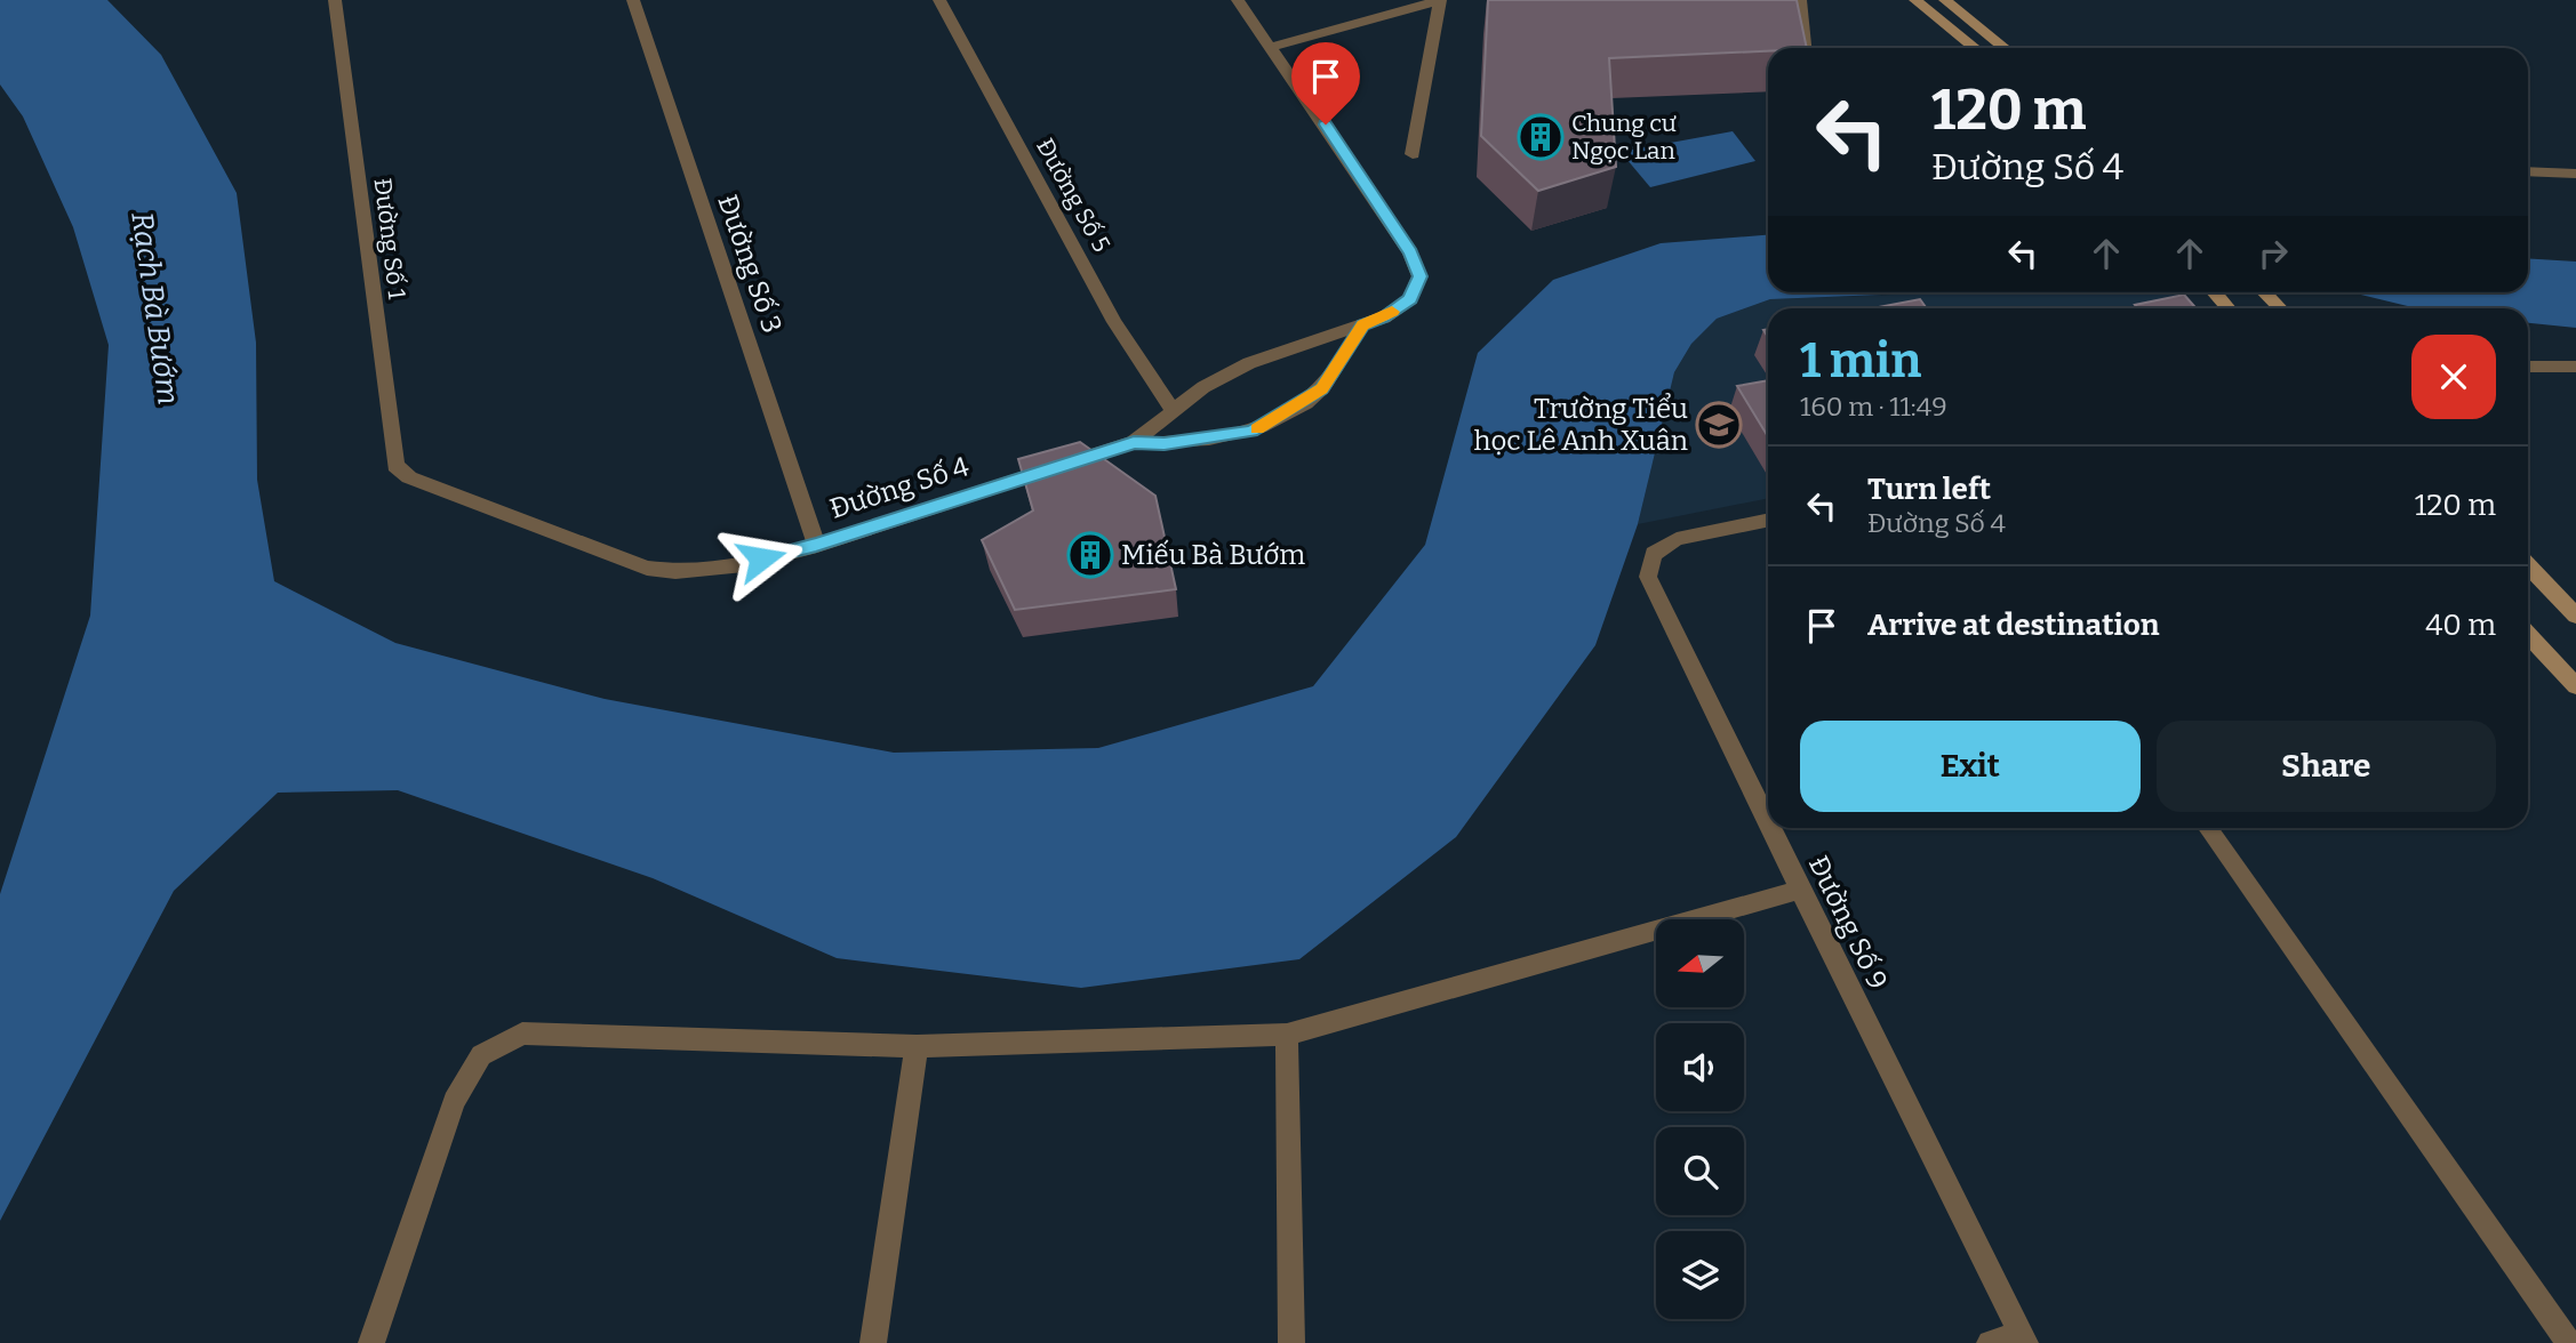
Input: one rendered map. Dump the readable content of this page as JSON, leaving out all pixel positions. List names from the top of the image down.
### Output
{
  "streets": {
    "street": [
      "Đường Số 5",
      "Đường Số 1",
      "Đường Số 3",
      "Đường Số 4",
      "Đường Số 9"
    ]
  },
  "crossings": [
    ["Đường Số 5", "Đường Số 4"],
    ["Đường Số 1", "Đường Số 4"],
    ["Đường Số 3", "Đường Số 4"]
  ],
  "water": ["Rạch Bà Bướm"],
  "places": {
    "building": ["Chung cư Ngọc Lan", "Miếu Bà Bướm"],
    "school or university": ["Trường Tiểu học Lê Anh Xuân"]
  },
  "north": "left",
  "page": {
    "turn": ["120 m", "Đường Số 4"],
    "heading": ["1 min", "160 m · 11:49"],
    "list": [
      {
        "name": "Turn left",
        "note": "Đường Số 4",
        "value": "120 m"
      },
      {
        "name": "Arrive at destination",
        "value": "40 m"
      }
    ],
    "buttons": ["Exit", "Share"]
  }
}
